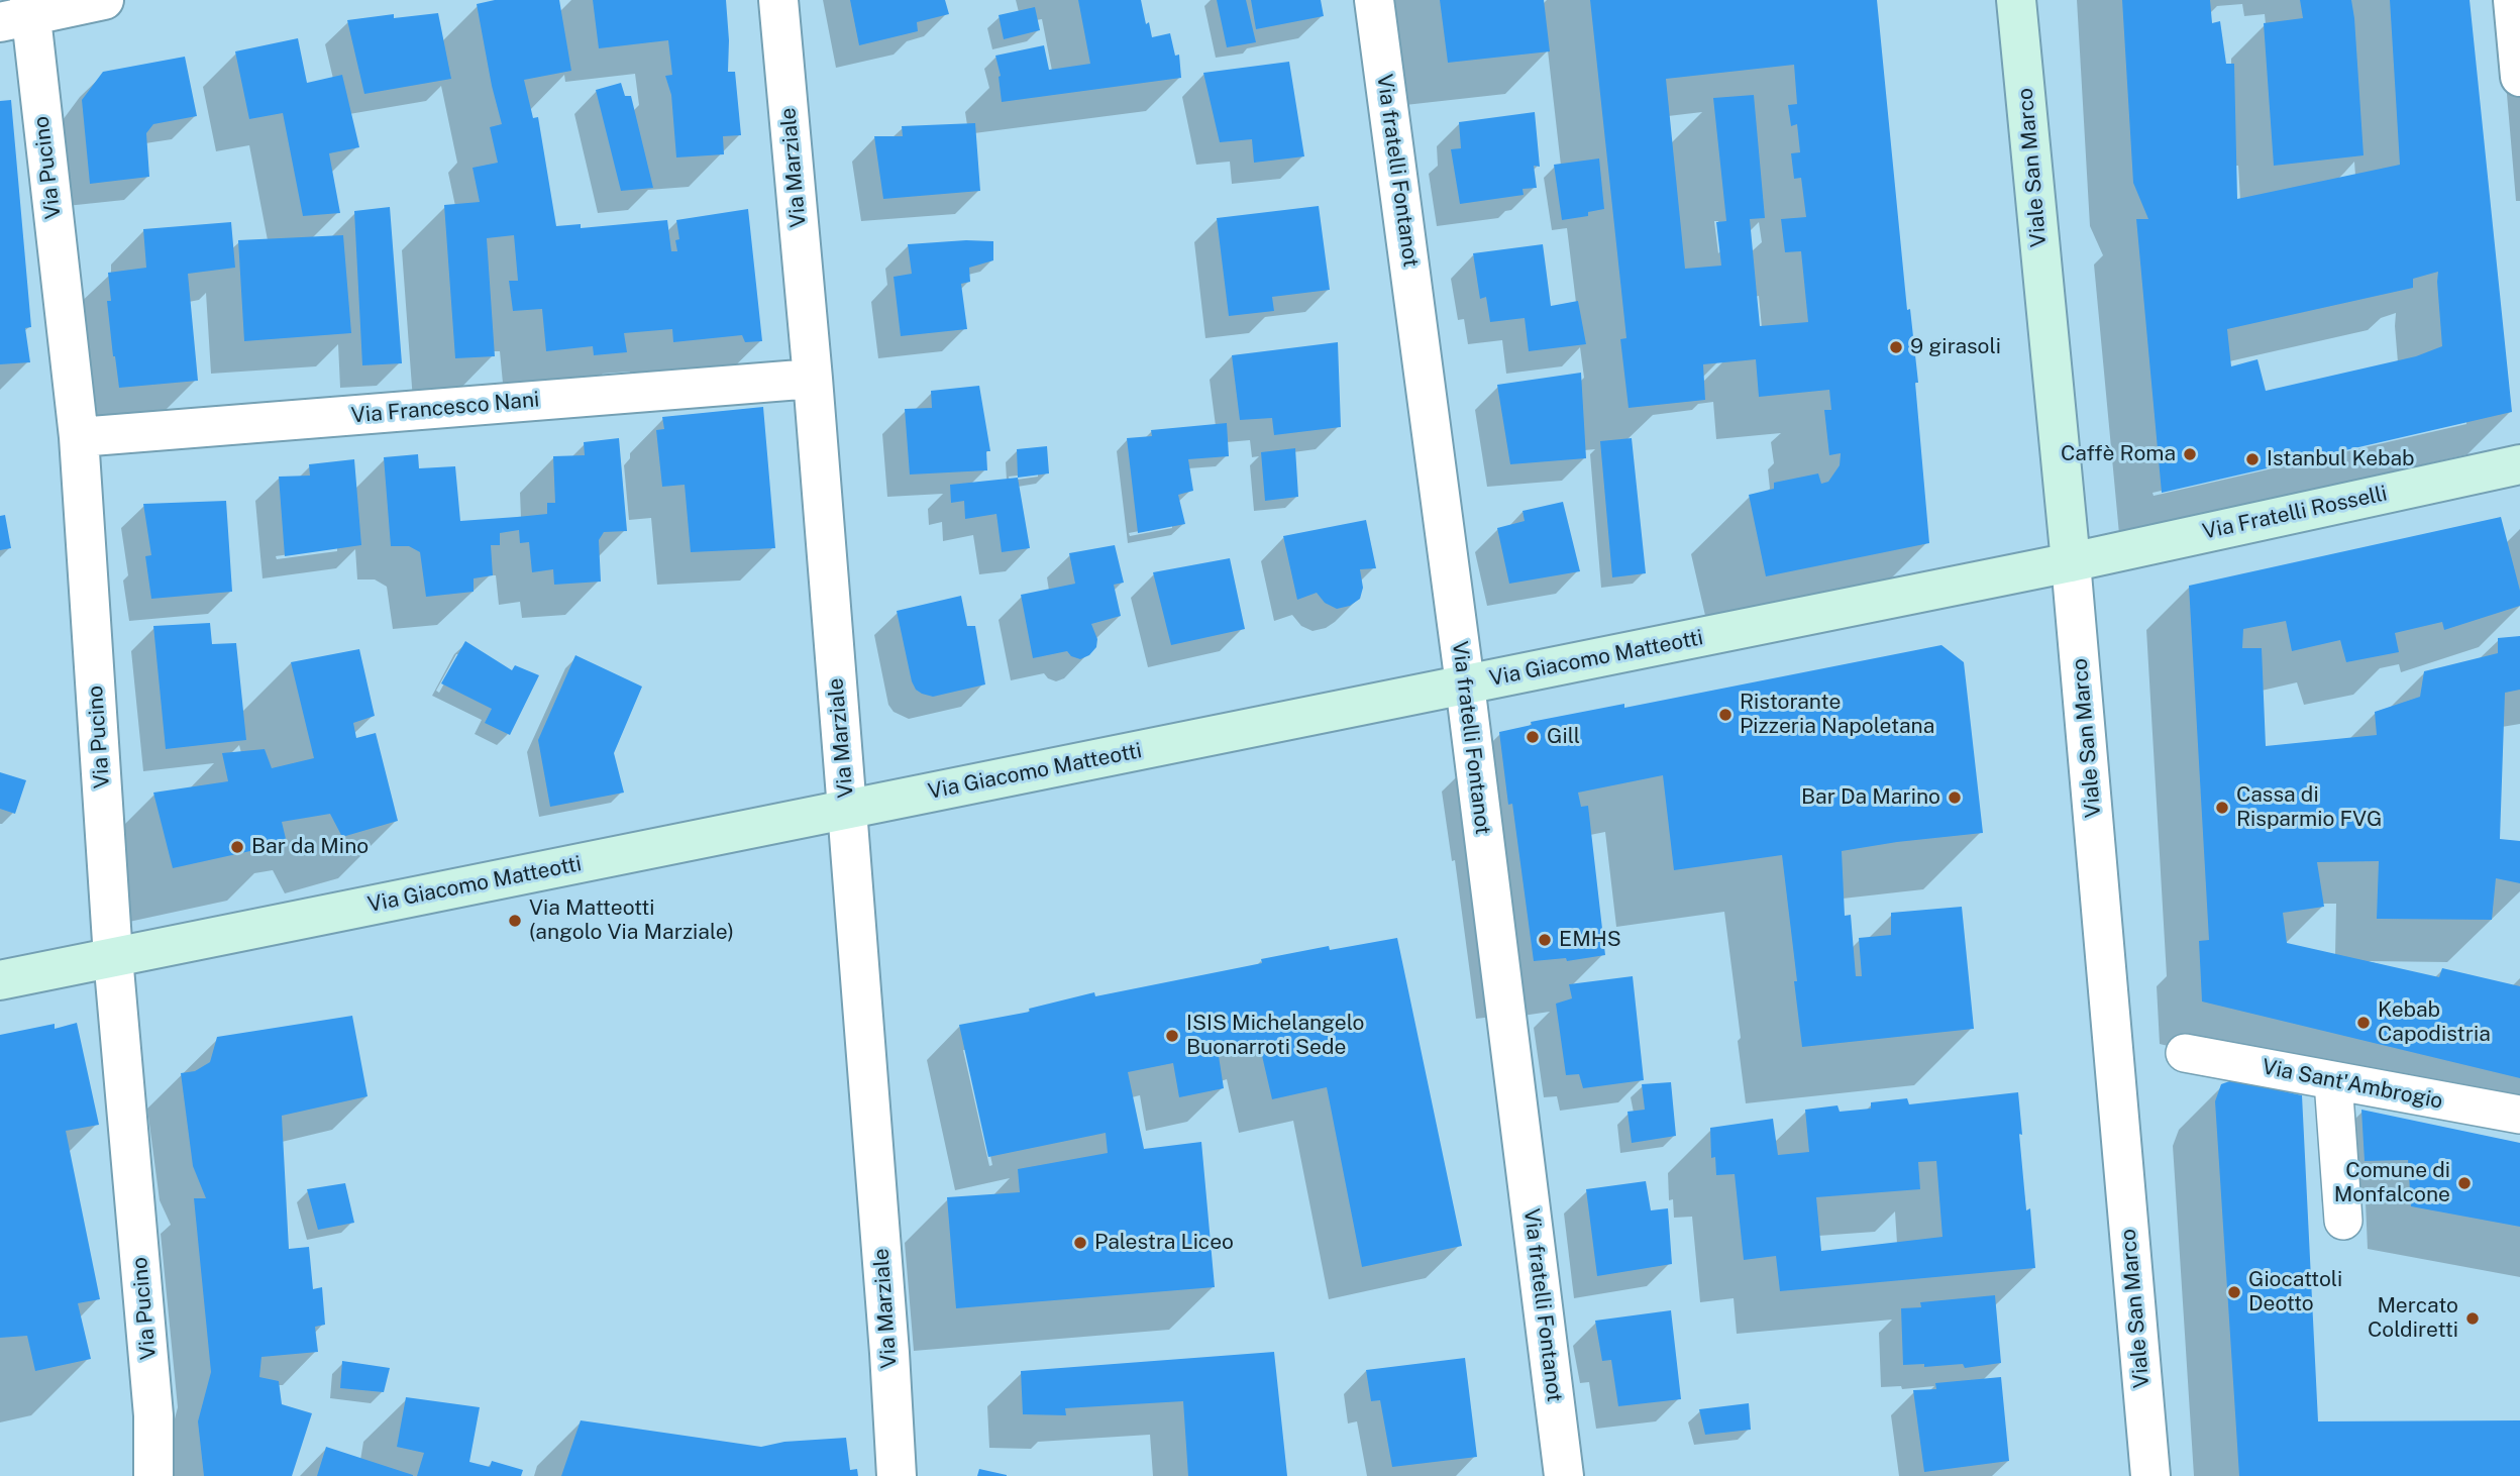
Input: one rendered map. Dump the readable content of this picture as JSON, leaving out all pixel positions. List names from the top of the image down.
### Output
{
  "streets": {
    "main road": ["Viale San Marco", "Via Fratelli Rosselli", "Via Giacomo Matteotti"],
    "street": [
      "Via Pucino",
      "Via Marziale",
      "Via fratelli Fontanot",
      "Via Francesco Nani",
      "Via Sant'Ambrogio"
    ]
  },
  "crossings": [
    ["Via Pucino", "Via Francesco Nani"],
    ["Via Pucino", "Via Giacomo Matteotti"],
    ["Via Marziale", "Via Francesco Nani"],
    ["Via Marziale", "Via Giacomo Matteotti"],
    ["Viale San Marco", "Via Fratelli Rosselli"],
    ["Viale San Marco", "Via Giacomo Matteotti"],
    ["Via fratelli Fontanot", "Via Giacomo Matteotti"],
    ["Via Fratelli Rosselli", "Via Giacomo Matteotti"]
  ],
  "places": [
    "9 girasoli",
    "Caffè Roma",
    "Istanbul Kebab",
    "Ristorante Pizzeria Napoletana",
    "Gill",
    "Bar Da Marino",
    "Cassa di Risparmio FVG",
    "Bar da Mino",
    "Via Matteotti (angolo Via Marziale)",
    "EMHS",
    "Kebab Capodistria",
    "ISIS Michelangelo Buonarroti Sede",
    "Comune di Monfalcone",
    "Palestra Liceo",
    "Giocattoli Deotto",
    "Mercato Coldiretti"
  ]
}
